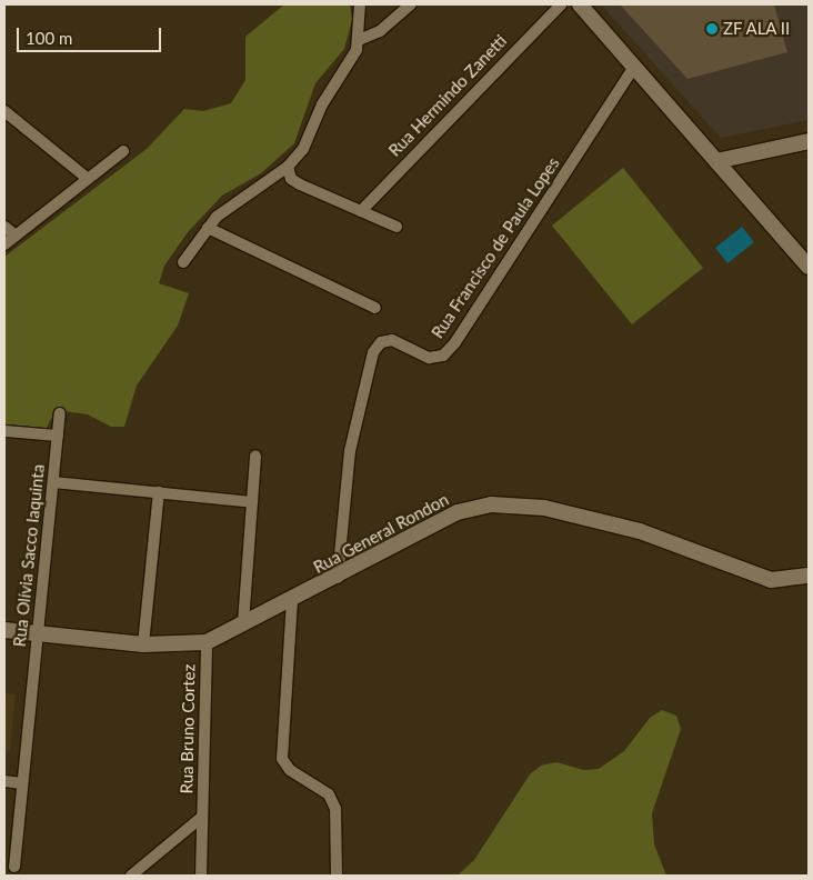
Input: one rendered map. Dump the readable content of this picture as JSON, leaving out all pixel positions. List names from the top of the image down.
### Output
{
  "streets": {
    "street": [
      "Rua Hermindo Zanetti",
      "Rua Francisco de Paula Lopes",
      "Rua General Rondon",
      "Rua Olívia Sacco Iaquinta",
      "Rua Bruno Cortez"
    ]
  },
  "crossings": [
    ["Rua Francisco de Paula Lopes", "Rua General Rondon"],
    ["Rua General Rondon", "Rua Olívia Sacco Iaquinta"],
    ["Rua General Rondon", "Rua Bruno Cortez"]
  ],
  "places": ["ZF ALA II"],
  "scale_bar": "100 m"
}
